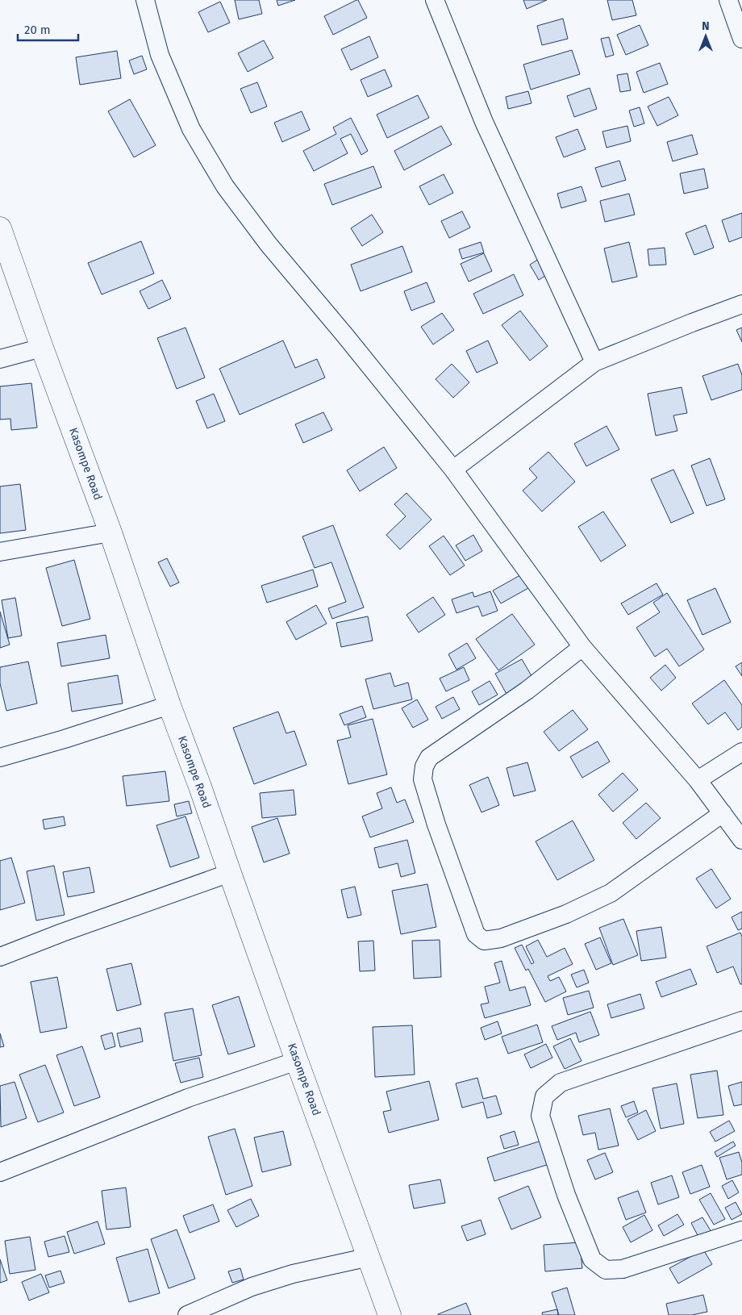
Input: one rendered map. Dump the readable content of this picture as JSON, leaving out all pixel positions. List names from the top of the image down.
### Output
{
  "streets": {
    "street": ["Kasompe Road"]
  },
  "scale_bar": "20 m",
  "north": "top"
}
